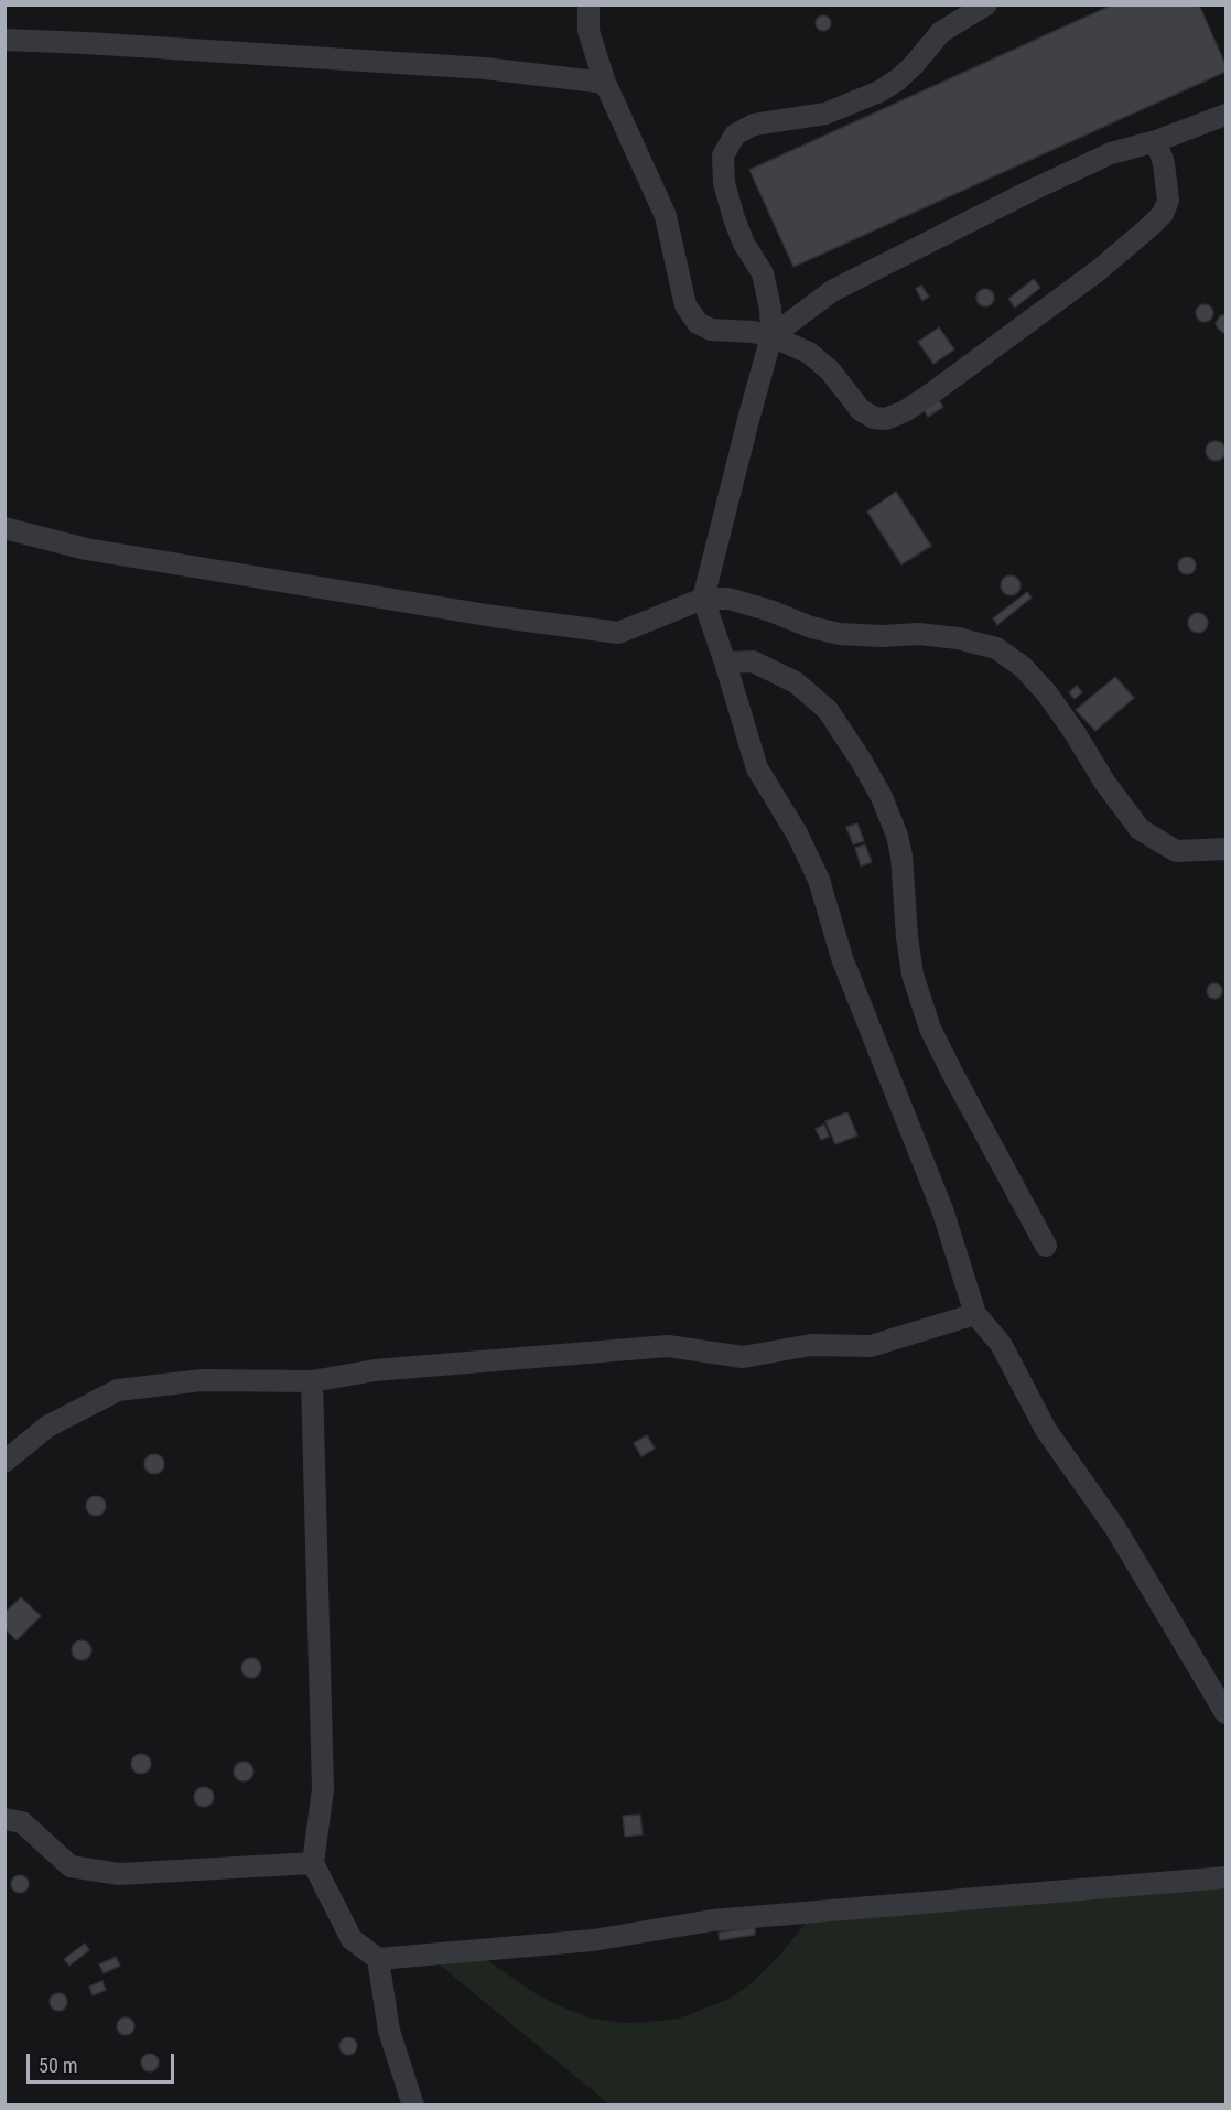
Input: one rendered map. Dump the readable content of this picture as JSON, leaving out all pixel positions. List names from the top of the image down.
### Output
{
  "scale_bar": "50 m"
}
